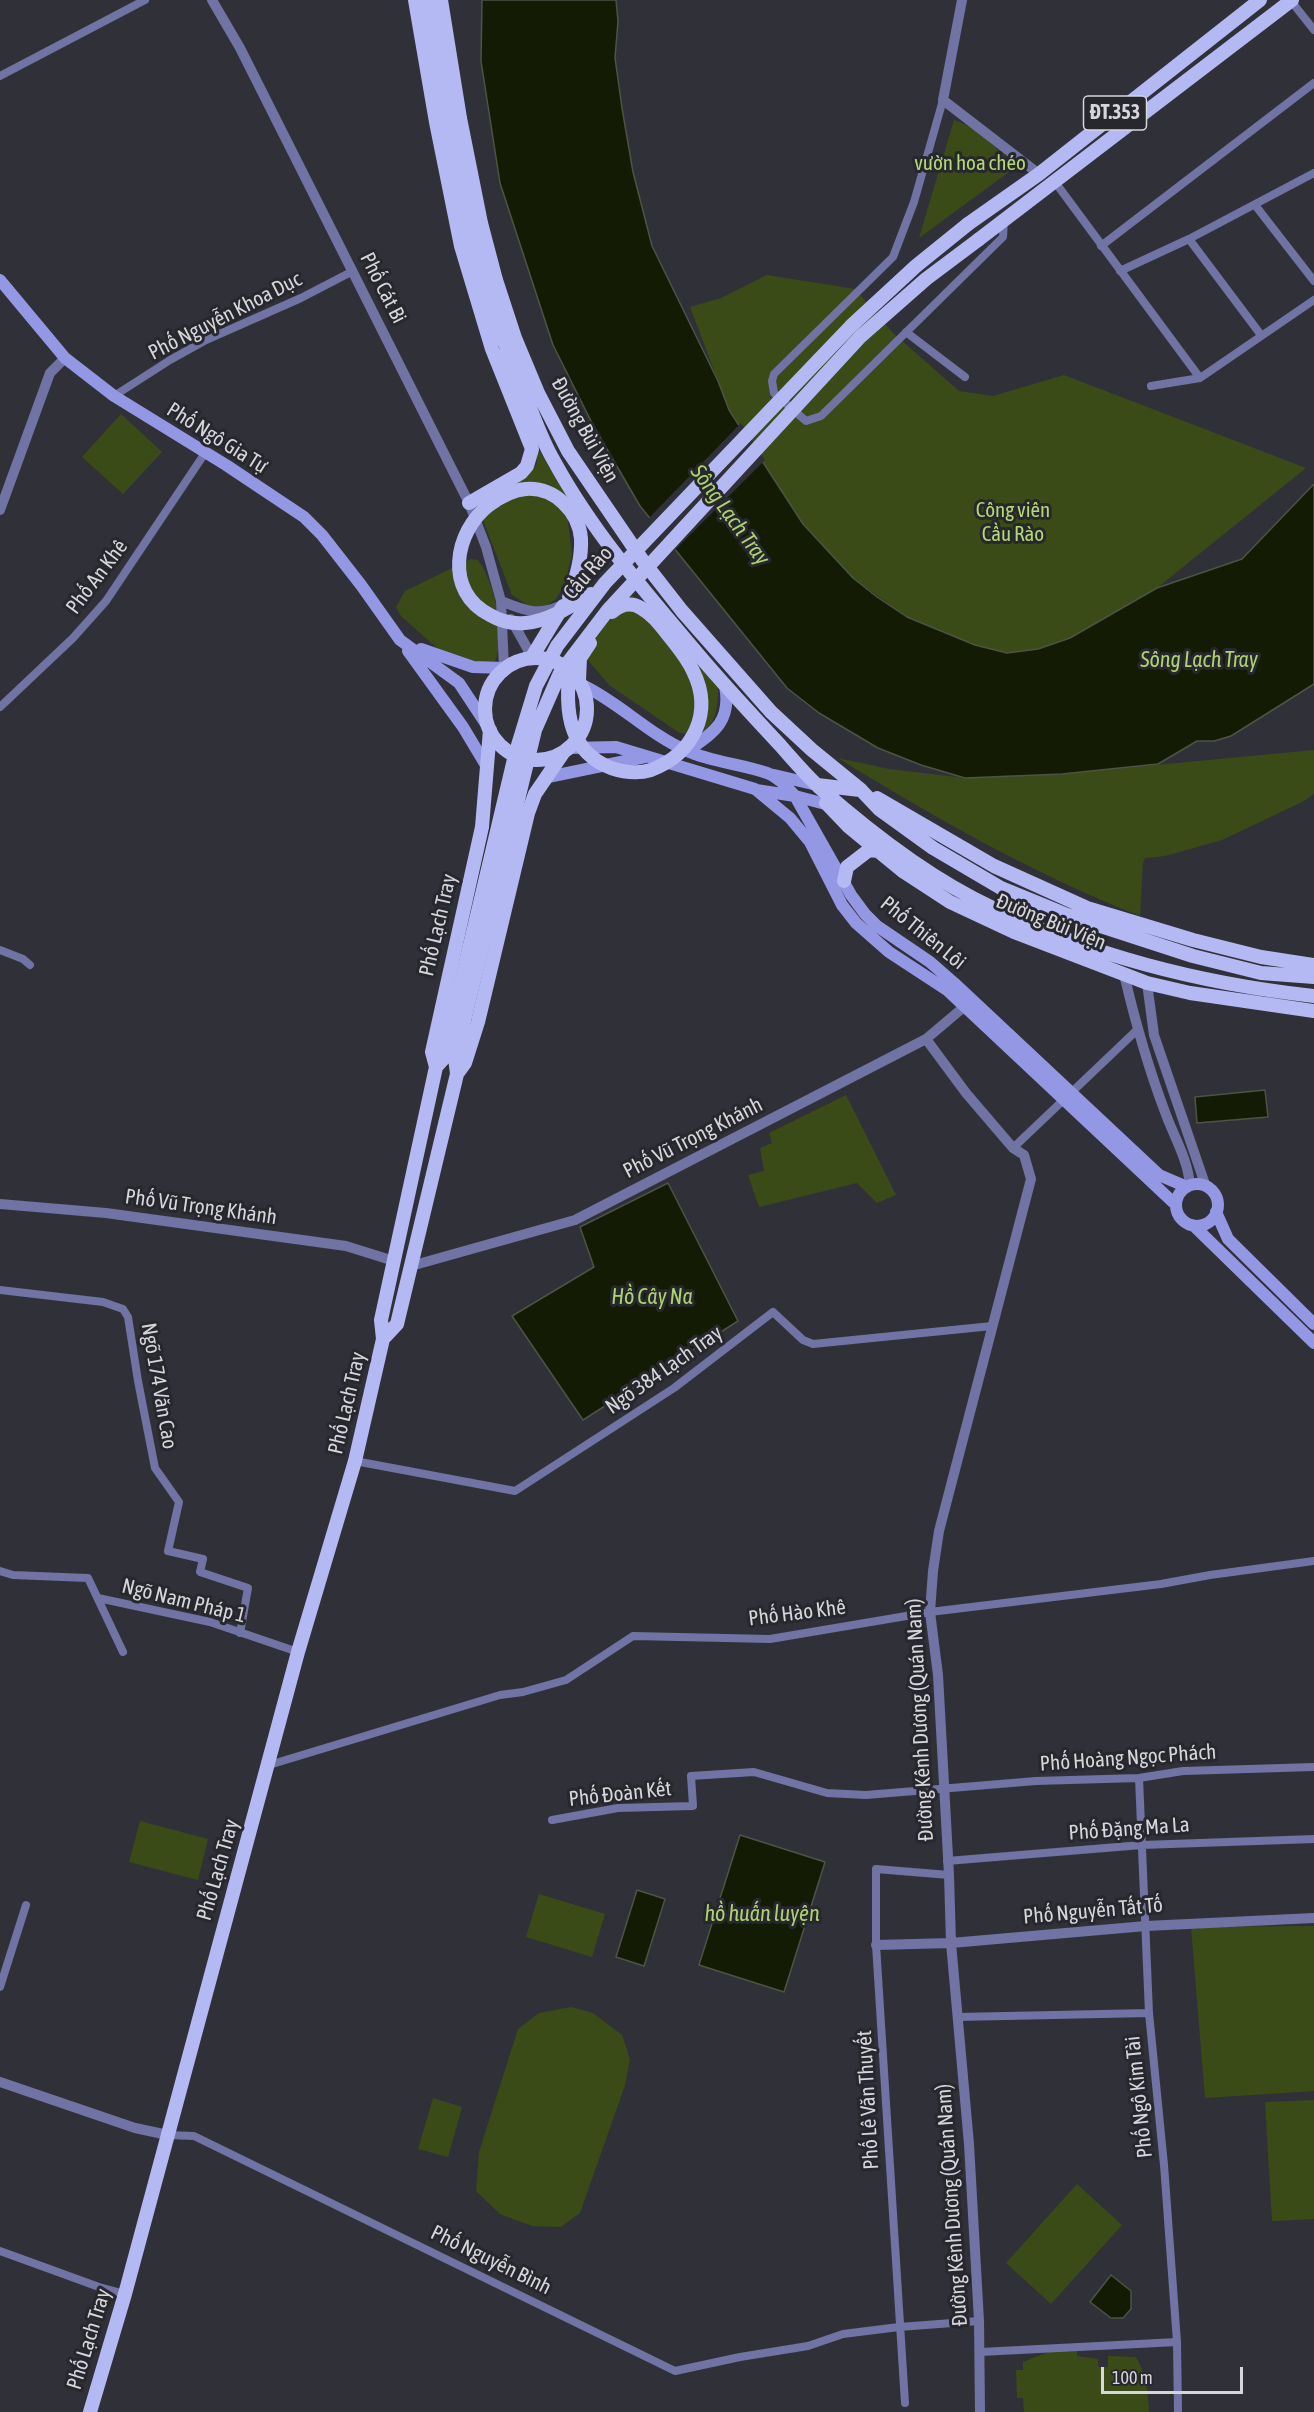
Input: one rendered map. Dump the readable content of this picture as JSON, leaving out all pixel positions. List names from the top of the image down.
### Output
{
  "streets": {
    "main road": [
      "ĐT.353",
      "Đường Bùi Viện",
      "Phố Ngô Gia Tự",
      "Cầu Rào",
      "Phố Lạch Tray",
      "Phố Thiên Lôi"
    ],
    "street": [
      "Phố Cát Bi",
      "Phố Nguyễn Khoa Dục",
      "Phố An Khê",
      "Phố Vũ Trọng Khánh",
      "Ngõ 384 Lạch Tray",
      "Ngõ 174 Văn Cao",
      "Ngõ Nam Pháp 1",
      "Phố Hào Khê",
      "Đường Kênh Dương (Quán Nam)",
      "Phố Hoàng Ngọc Phách",
      "Phố Đoàn Kết",
      "Phố Đặng Ma La",
      "Phố Nguyễn Tất Tố",
      "Phố Ngô Kim Tài",
      "Phố Lê Văn Thuyết",
      "Phố Nguyễn Bình"
    ]
  },
  "crossings": [
    ["ĐT.353", "Cầu Rào"],
    ["Phố Cát Bi", "Phố Nguyễn Khoa Dục"],
    ["Phố Cát Bi", "Đường Bùi Viện"],
    ["Phố Cát Bi", "Phố Ngô Gia Tự"],
    ["Phố Cát Bi", "Phố Lạch Tray"],
    ["Phố Cát Bi", "Phố Thiên Lôi"],
    ["Phố Nguyễn Khoa Dục", "Phố Ngô Gia Tự"],
    ["Phố Ngô Gia Tự", "Phố An Khê"],
    ["Phố Ngô Gia Tự", "Phố Lạch Tray"],
    ["Phố Ngô Gia Tự", "Phố Thiên Lôi"],
    ["Cầu Rào", "Phố Lạch Tray"],
    ["Phố Lạch Tray", "Phố Thiên Lôi"],
    ["Phố Lạch Tray", "Phố Vũ Trọng Khánh"],
    ["Phố Lạch Tray", "Ngõ 384 Lạch Tray"],
    ["Phố Lạch Tray", "Ngõ Nam Pháp 1"],
    ["Phố Lạch Tray", "Phố Hào Khê"],
    ["Phố Lạch Tray", "Phố Nguyễn Bình"],
    ["Phố Thiên Lôi", "Phố Vũ Trọng Khánh"],
    ["Phố Vũ Trọng Khánh", "Đường Kênh Dương (Quán Nam)"],
    ["Ngõ 384 Lạch Tray", "Đường Kênh Dương (Quán Nam)"],
    ["Ngõ 174 Văn Cao", "Ngõ Nam Pháp 1"],
    ["Phố Hào Khê", "Đường Kênh Dương (Quán Nam)"],
    ["Đường Kênh Dương (Quán Nam)", "Phố Hoàng Ngọc Phách"],
    ["Đường Kênh Dương (Quán Nam)", "Phố Đoàn Kết"],
    ["Đường Kênh Dương (Quán Nam)", "Phố Đặng Ma La"],
    ["Đường Kênh Dương (Quán Nam)", "Phố Nguyễn Tất Tố"],
    ["Đường Kênh Dương (Quán Nam)", "Phố Lê Văn Thuyết"],
    ["Đường Kênh Dương (Quán Nam)", "Phố Nguyễn Bình"],
    ["Phố Hoàng Ngọc Phách", "Phố Đoàn Kết"],
    ["Phố Hoàng Ngọc Phách", "Phố Ngô Kim Tài"],
    ["Phố Đặng Ma La", "Phố Ngô Kim Tài"],
    ["Phố Nguyễn Tất Tố", "Phố Ngô Kim Tài"],
    ["Phố Nguyễn Tất Tố", "Phố Lê Văn Thuyết"],
    ["Phố Lê Văn Thuyết", "Phố Nguyễn Bình"]
  ],
  "water": ["Sông Lạch Tray", "Hồ Cây Na", "hồ huấn luyện"],
  "parks": ["vườn hoa chéo", "Công viên Cầu Rào"],
  "scale_bar": "100 m"
}
